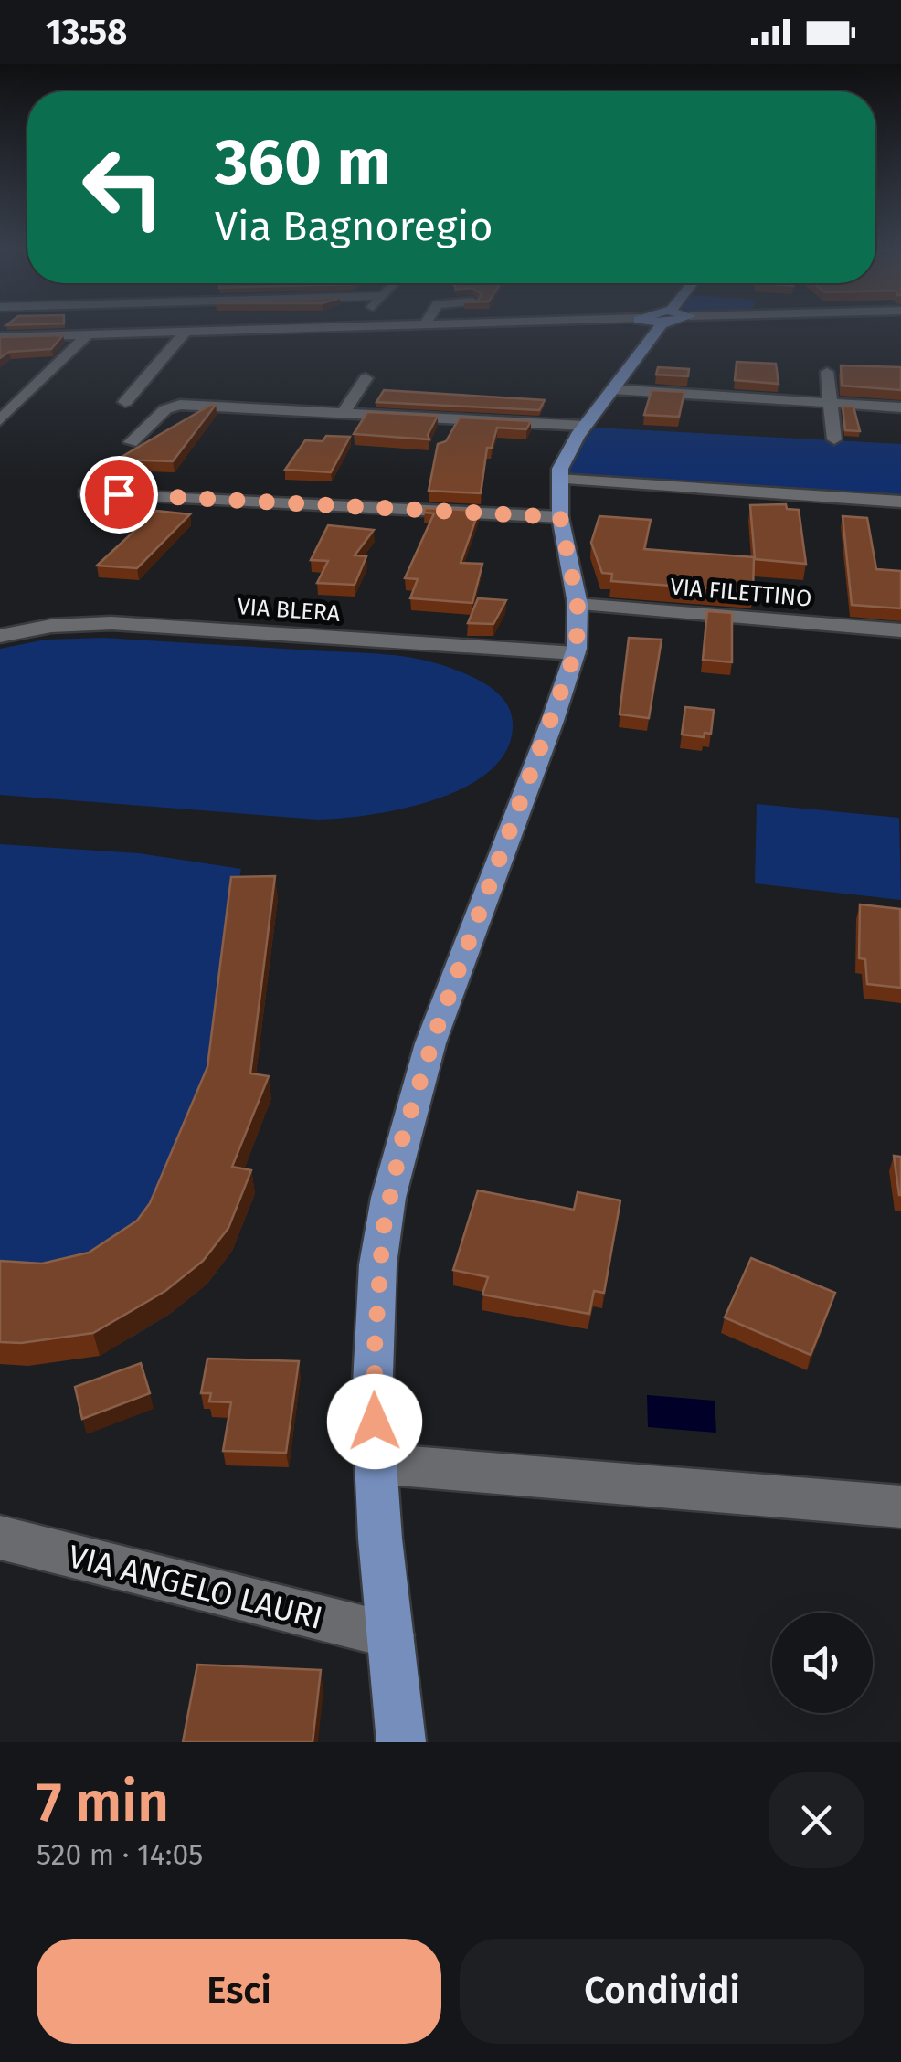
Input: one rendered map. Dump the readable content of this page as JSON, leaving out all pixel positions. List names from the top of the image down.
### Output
{
  "streets": {
    "street": ["VIA FILETTINO", "VIA BLERA", "VIA ANGELO LAURI"]
  },
  "page": {
    "status": "13:58",
    "turn": ["360 m", "Via Bagnoregio"],
    "heading": ["7 min", "520 m · 14:05"],
    "buttons": ["Esci", "Condividi"]
  }
}
